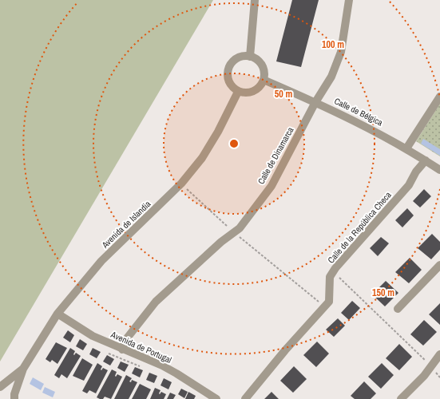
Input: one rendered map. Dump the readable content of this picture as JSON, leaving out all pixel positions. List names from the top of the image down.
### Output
{
  "streets": {
    "street": [
      "Calle de Bélgica",
      "Calle de Dinamarca",
      "Avenida de Islandia",
      "Calle de la República Checa",
      "Avenida de Portugal"
    ]
  },
  "crossings": [
    ["Calle de Bélgica", "Calle de Dinamarca"],
    ["Calle de Bélgica", "Avenida de Islandia"],
    ["Calle de Bélgica", "Calle de la República Checa"],
    ["Calle de Dinamarca", "Avenida de Portugal"],
    ["Avenida de Islandia", "Avenida de Portugal"]
  ],
  "rings": ["100 m", "50 m", "150 m"]
}
